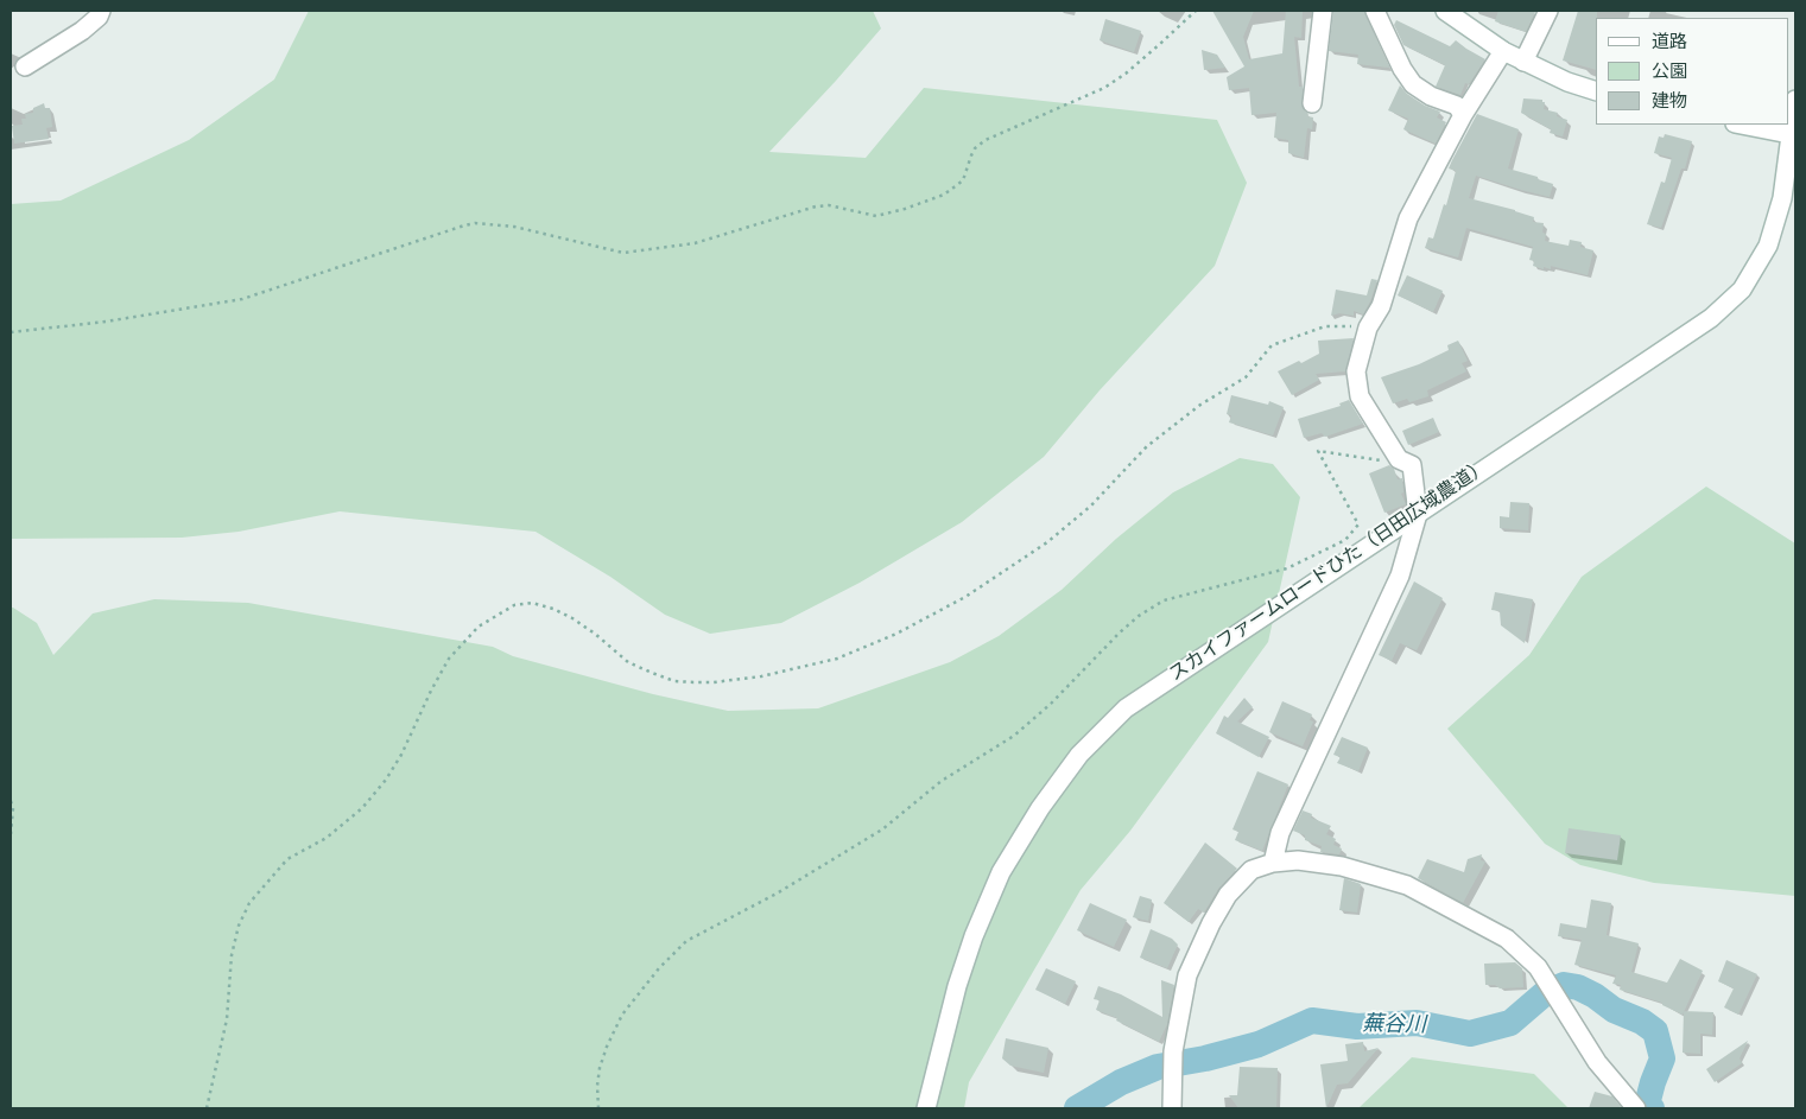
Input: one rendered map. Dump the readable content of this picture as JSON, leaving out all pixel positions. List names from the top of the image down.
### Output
{
  "streets": {
    "street": ["スカイファームロードひた（日田広域農道）"]
  },
  "water": ["蕪谷川"],
  "legend": ["道路", "公園", "建物"]
}
